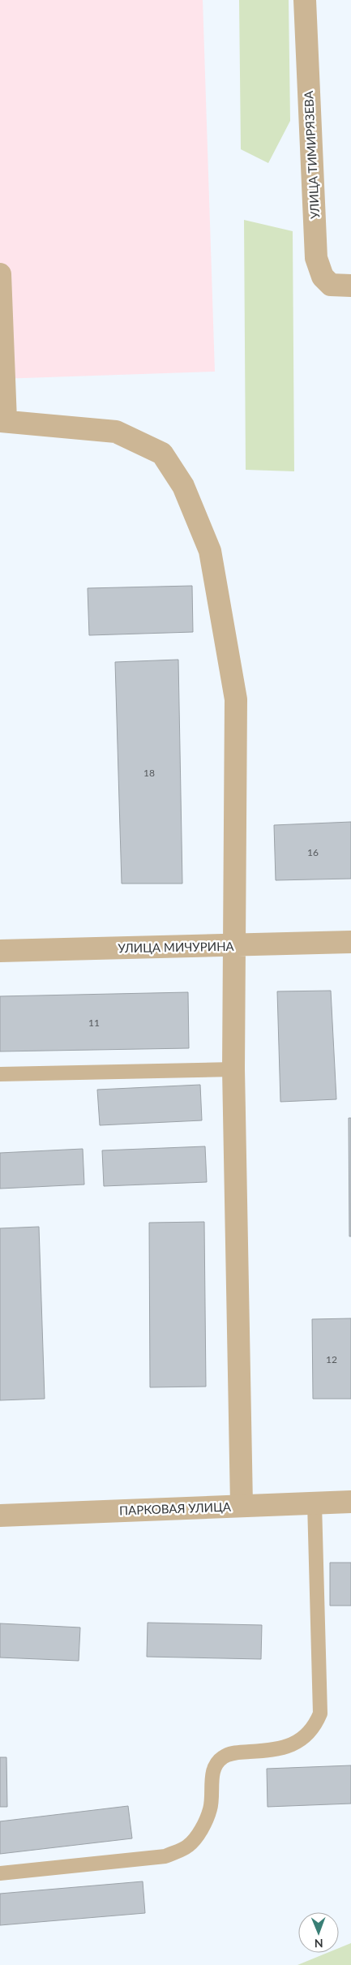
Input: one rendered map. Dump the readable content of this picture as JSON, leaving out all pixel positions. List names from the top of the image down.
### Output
{
  "streets": {
    "street": ["УЛИЦА ТИМИРЯЗЕВА", "УЛИЦА МИЧУРИНА", "ПАРКОВАЯ УЛИЦА"]
  },
  "house_numbers": [
    "18",
    "16",
    "11",
    "12"
  ],
  "north": "bottom"
}
